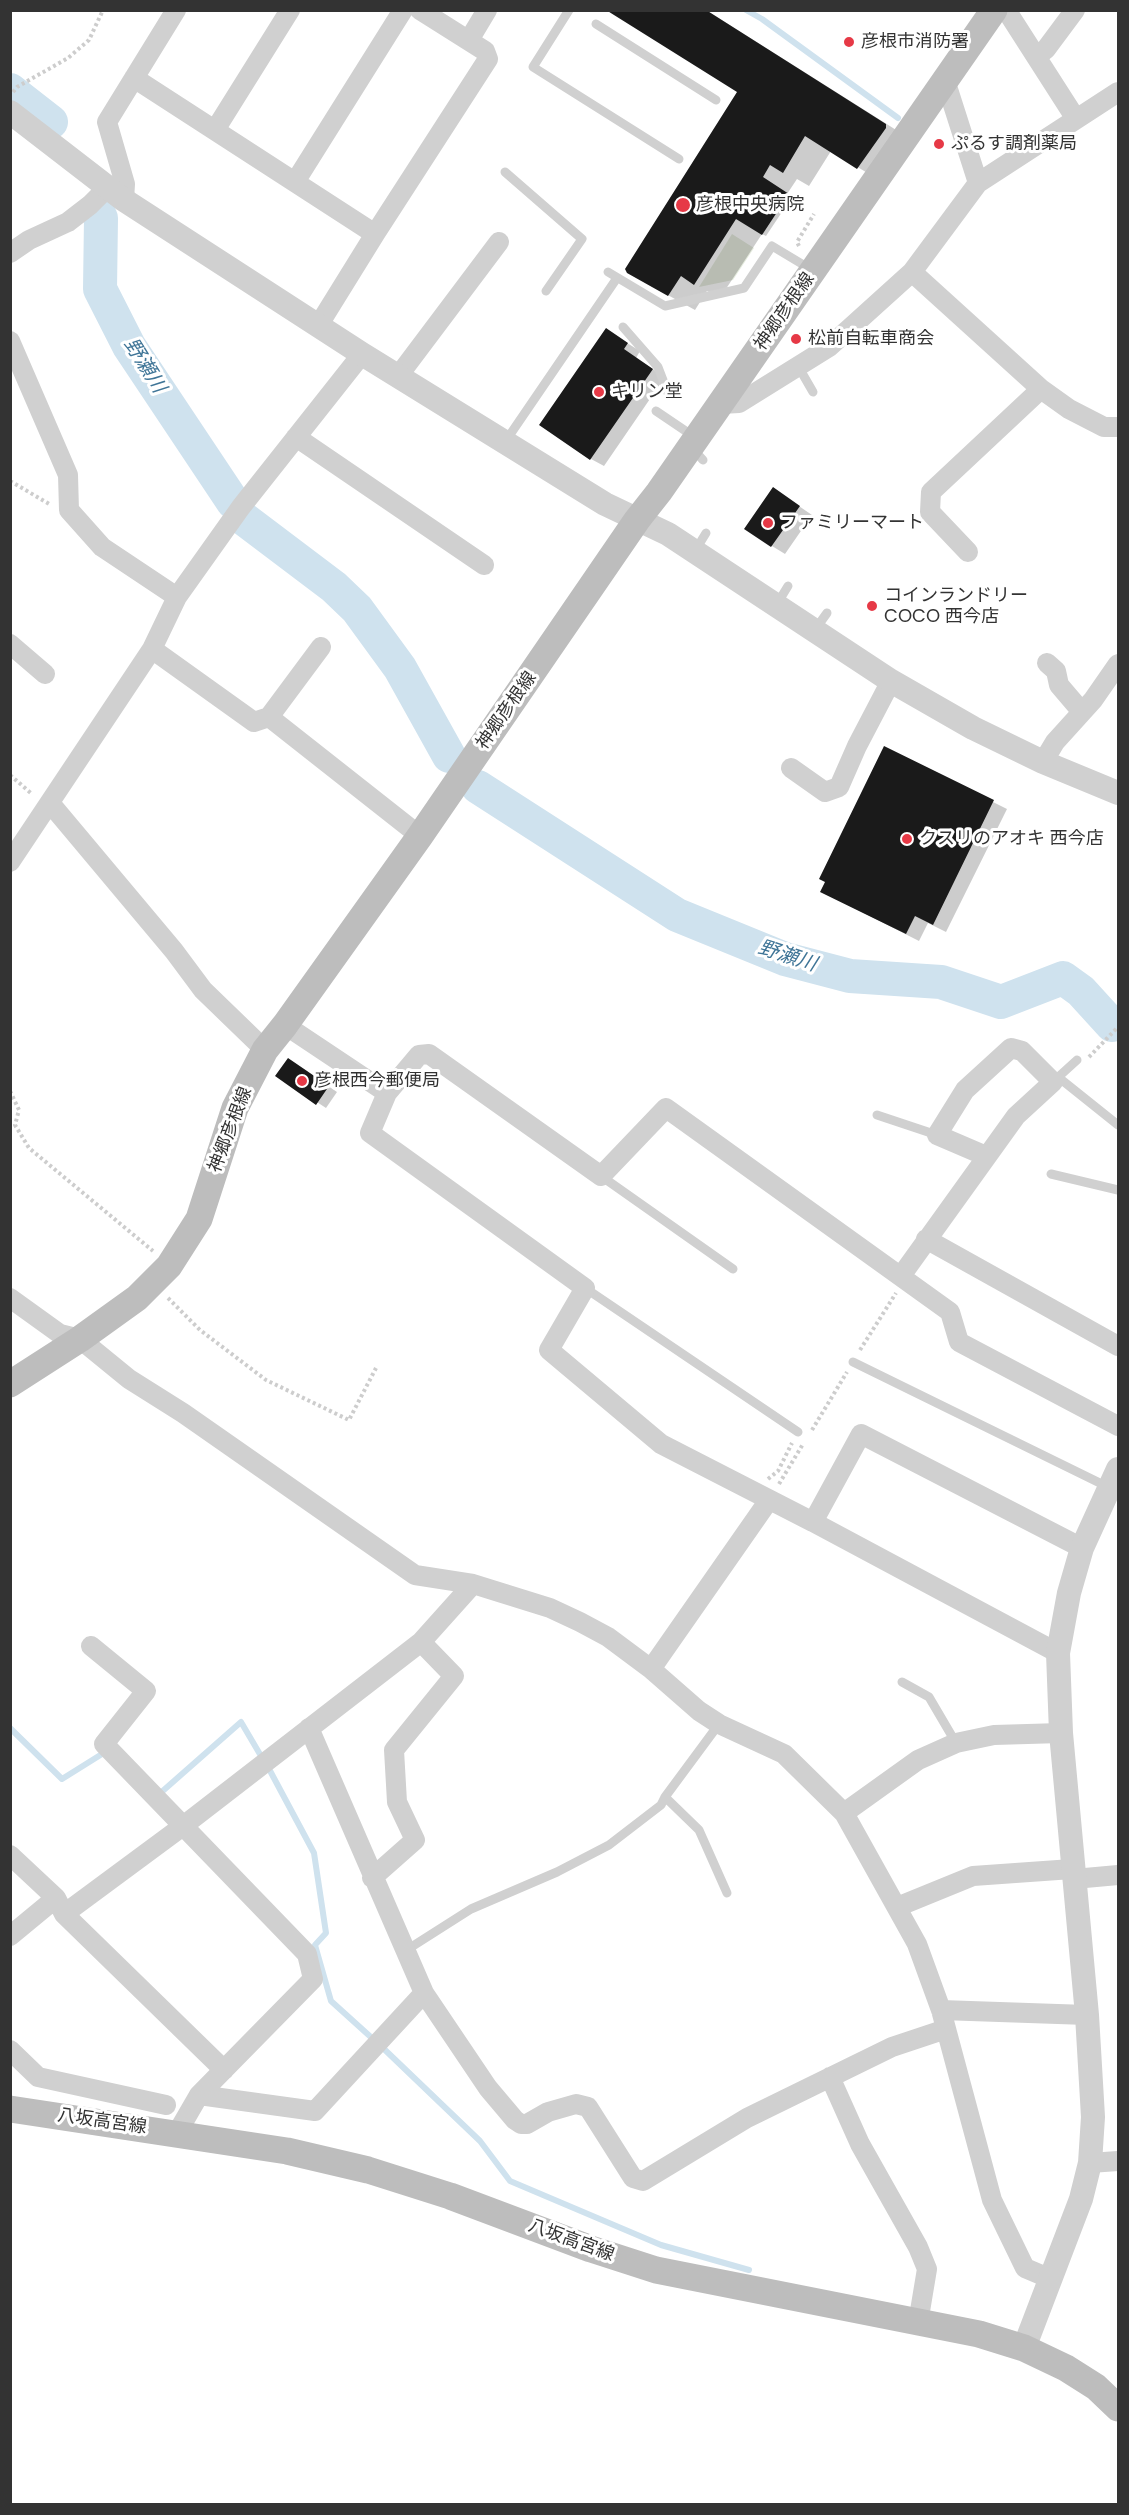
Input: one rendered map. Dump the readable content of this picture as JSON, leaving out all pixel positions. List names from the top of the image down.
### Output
{
  "streets": {
    "main road": ["神郷彦根線", "八坂高宮線"]
  },
  "water": ["野瀬川"],
  "places": [
    "彦根市消防署",
    "ぷるす調剤薬局",
    "彦根中央病院",
    "松前自転車商会",
    "キリン堂",
    "ファミリーマート",
    "コインランドリー COCO 西今店",
    "クスリのアオキ 西今店",
    "彦根西今郵便局"
  ]
}
